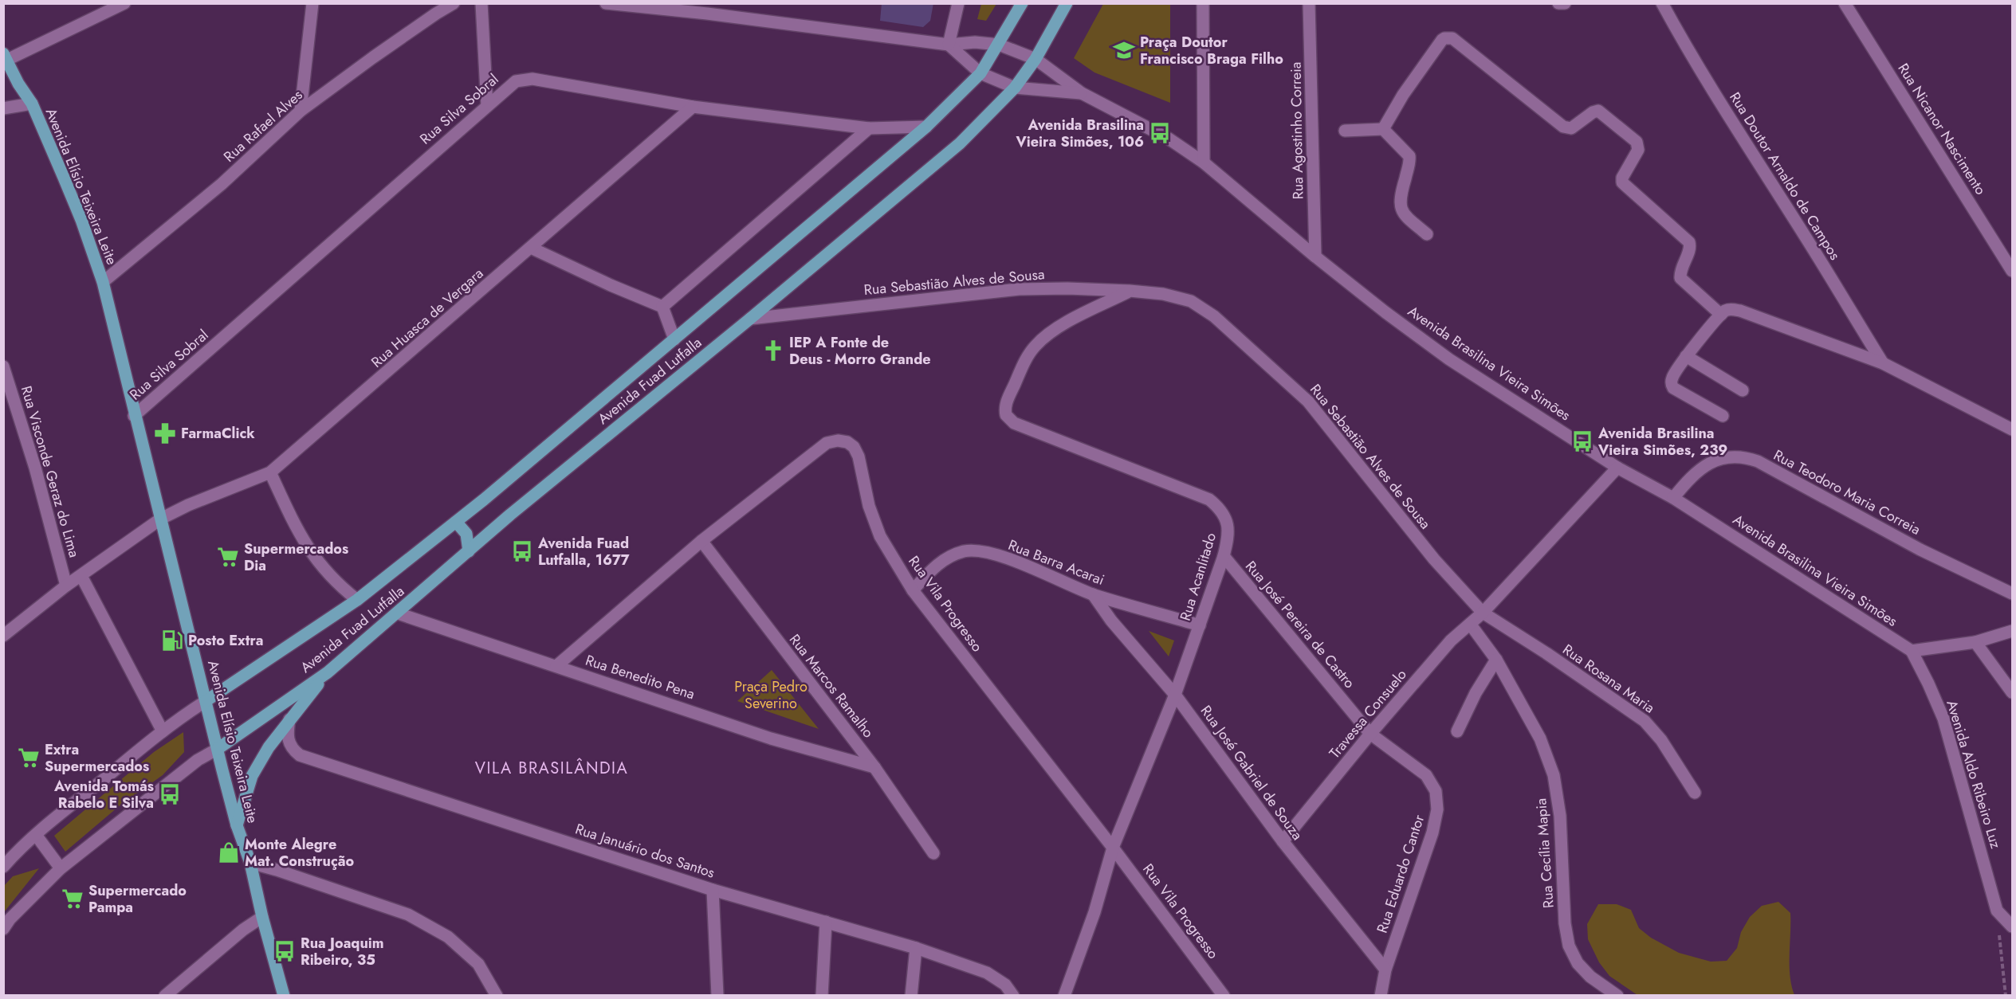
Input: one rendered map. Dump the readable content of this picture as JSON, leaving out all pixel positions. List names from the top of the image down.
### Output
{
  "streets": {
    "main road": ["Avenida Elísio Teixeira Leite", "Avenida Fuad Lutfalla"],
    "street": [
      "Rua Silva Sobral",
      "Rua Rafael Alves",
      "Rua Nicanor Nascimento",
      "Rua Agostinho Correia",
      "Rua Doutor Arnaldo de Campos",
      "Rua Sebastião Alves de Sousa",
      "Rua Huasca de Vergara",
      "Avenida Brasilina Vieira Simões",
      "Rua Visconde Geraz do Lima",
      "Rua Teodoro Maria Correia",
      "Rua Barra Acarai",
      "Rua Acanlitado",
      "Rua Vila Progresso",
      "Rua José Pereira de Castro",
      "Rua Benedito Pena",
      "Rua Rosana Maria",
      "Rua Marcos Ramalho",
      "Travessa Consuelo",
      "Rua José Gabriel de Souza",
      "Avenida Aldo Ribeiro Luz",
      "Rua Januário dos Santos",
      "Rua Cecília Mapia",
      "Rua Eduardo Cantor"
    ]
  },
  "crossings": [
    ["Rua Silva Sobral", "Avenida Elísio Teixeira Leite"],
    ["Rua Silva Sobral", "Rua Huasca de Vergara"],
    ["Rua Silva Sobral", "Avenida Fuad Lutfalla"],
    ["Rua Rafael Alves", "Avenida Elísio Teixeira Leite"],
    ["Rua Agostinho Correia", "Avenida Brasilina Vieira Simões"],
    ["Avenida Elísio Teixeira Leite", "Rua Huasca de Vergara"],
    ["Avenida Elísio Teixeira Leite", "Avenida Fuad Lutfalla"],
    ["Rua Sebastião Alves de Sousa", "Avenida Fuad Lutfalla"],
    ["Rua Sebastião Alves de Sousa", "Rua Acanlitado"],
    ["Rua Sebastião Alves de Sousa", "Rua Rosana Maria"],
    ["Rua Sebastião Alves de Sousa", "Travessa Consuelo"],
    ["Rua Huasca de Vergara", "Rua Visconde Geraz do Lima"],
    ["Avenida Brasilina Vieira Simões", "Avenida Fuad Lutfalla"],
    ["Avenida Brasilina Vieira Simões", "Rua Teodoro Maria Correia"],
    ["Avenida Brasilina Vieira Simões", "Avenida Aldo Ribeiro Luz"],
    ["Avenida Fuad Lutfalla", "Rua Benedito Pena"],
    ["Rua Barra Acarai", "Rua Acanlitado"],
    ["Rua Barra Acarai", "Rua Vila Progresso"],
    ["Rua Barra Acarai", "Rua José Gabriel de Souza"],
    ["Rua Acanlitado", "Rua Vila Progresso"],
    ["Rua Acanlitado", "Rua José Pereira de Castro"],
    ["Rua Acanlitado", "Rua José Gabriel de Souza"],
    ["Rua Vila Progresso", "Rua Benedito Pena"],
    ["Rua Vila Progresso", "Rua Marcos Ramalho"],
    ["Rua José Pereira de Castro", "Travessa Consuelo"],
    ["Rua José Pereira de Castro", "Rua Eduardo Cantor"],
    ["Rua Benedito Pena", "Rua Marcos Ramalho"],
    ["Rua Rosana Maria", "Travessa Consuelo"],
    ["Travessa Consuelo", "Rua José Gabriel de Souza"],
    ["Travessa Consuelo", "Rua Cecília Mapia"],
    ["Travessa Consuelo", "Rua Eduardo Cantor"],
    ["Rua José Gabriel de Souza", "Rua Eduardo Cantor"]
  ],
  "districts": ["VILA BRASILÂNDIA"],
  "parks": ["Praça Pedro Severino"],
  "places": {
    "school or university": ["Praça Doutor Francisco Braga Filho"],
    "bus stop": [
      "Avenida Brasilina Vieira Simões, 106",
      "Avenida Brasilina Vieira Simões, 239",
      "Avenida Fuad Lutfalla, 1677",
      "Avenida Tomás Rabelo E Silva",
      "Rua Joaquim Ribeiro, 35"
    ],
    "church": ["IEP A Fonte de Deus - Morro Grande"],
    "pharmacy": ["FarmaClick"],
    "supermarket": ["Supermercados Dia", "Extra Supermercados", "Supermercado Pampa"],
    "fuel station": ["Posto Extra"],
    "shop": ["Monte Alegre Mat. Construção"]
  }
}
